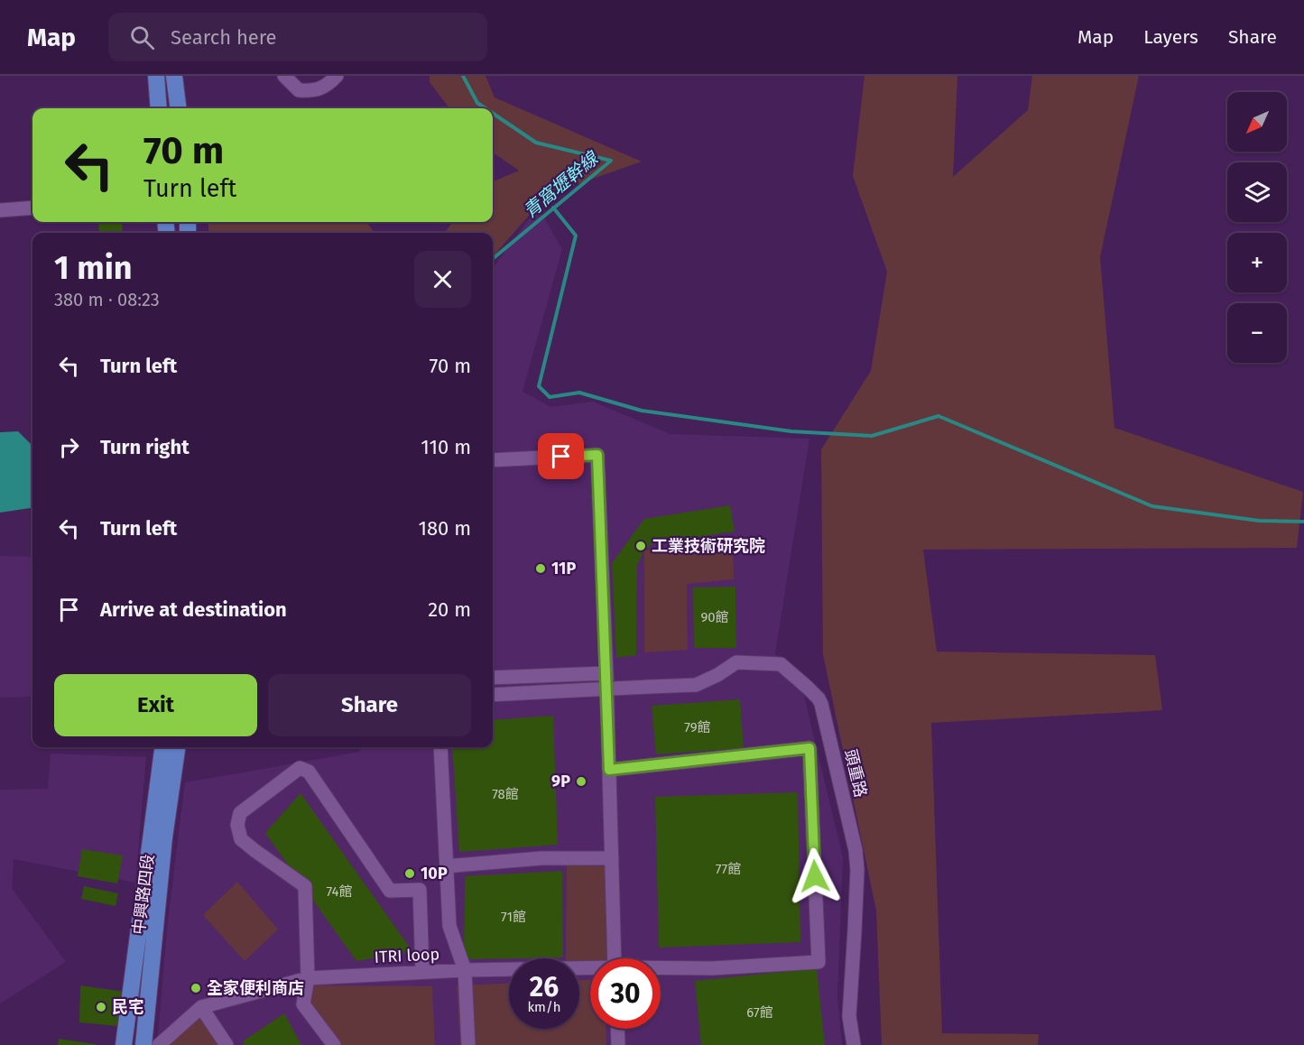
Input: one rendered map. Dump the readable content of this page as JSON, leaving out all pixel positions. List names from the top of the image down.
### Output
{
  "streets": {
    "main road": ["中興路四段"],
    "street": ["頭重路", "ITRI loop"]
  },
  "water": ["青窩壢幹線"],
  "places": [
    "工業技術研究院",
    "11P",
    "9P",
    "10P",
    "全家便利商店",
    "民宅"
  ],
  "house_numbers": [
    "90館",
    "79館",
    "78館",
    "77館",
    "74館",
    "71館",
    "67館"
  ],
  "north": "bottom left",
  "page": {
    "header": "Map",
    "search": "Search here",
    "nav": ["Map", "Layers", "Share"],
    "map_buttons": ["+", "−"],
    "turn": ["70 m", "Turn left"],
    "heading": ["1 min", "380 m · 08:23"],
    "list": [
      {
        "name": "Turn left",
        "value": "70 m"
      },
      {
        "name": "Turn right",
        "value": "110 m"
      },
      {
        "name": "Turn left",
        "value": "180 m"
      },
      {
        "name": "Arrive at destination",
        "value": "20 m"
      }
    ],
    "buttons": ["Exit", "Share"],
    "speed": "26 km/h",
    "limit": "30"
  }
}
